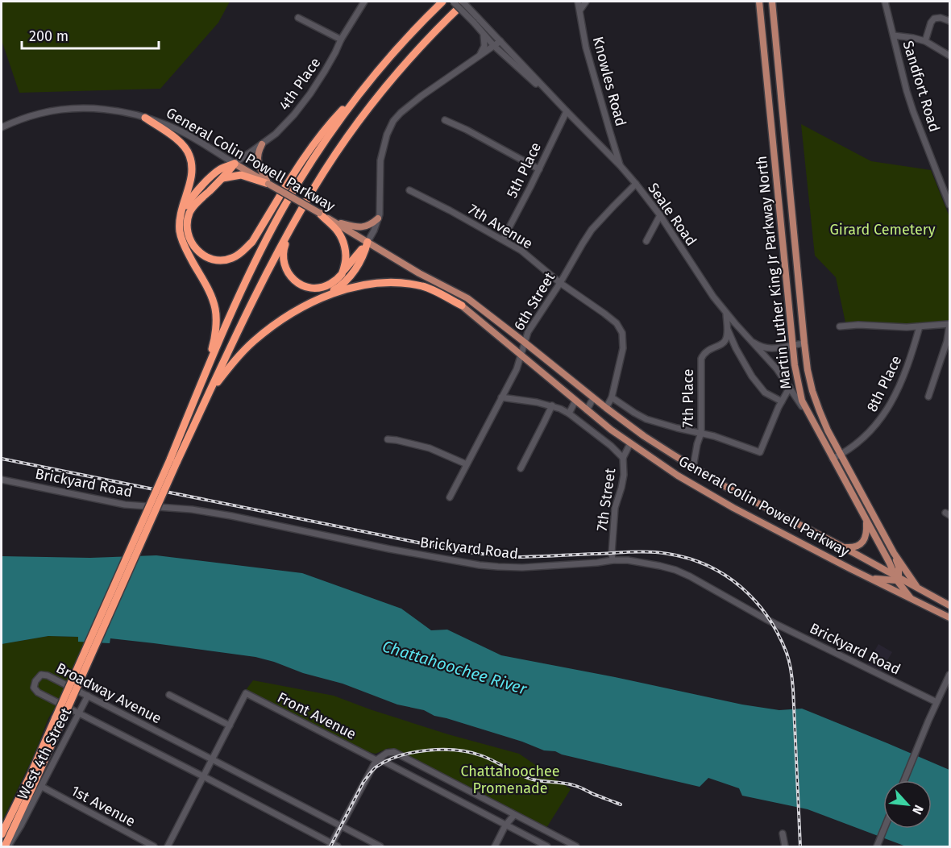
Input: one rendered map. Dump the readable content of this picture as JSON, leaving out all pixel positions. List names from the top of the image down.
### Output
{
  "streets": {
    "main road": ["General Colin Powell Parkway", "Martin Luther King Jr Parkway North"],
    "street": [
      "Knowles Road",
      "4th Place",
      "Sandfort Road",
      "5th Place",
      "Seale Road",
      "7th Avenue",
      "6th Street",
      "8th Place",
      "7th Place",
      "Brickyard Road",
      "7th Street",
      "Broadway Avenue",
      "Front Avenue",
      "West 4th Street",
      "1st Avenue"
    ]
  },
  "crossings": [
    ["Knowles Road", "Seale Road"],
    ["4th Place", "General Colin Powell Parkway"],
    ["General Colin Powell Parkway", "Martin Luther King Jr Parkway North"],
    ["General Colin Powell Parkway", "6th Street"],
    ["General Colin Powell Parkway", "7th Place"],
    ["General Colin Powell Parkway", "7th Street"],
    ["5th Place", "Seale Road"],
    ["5th Place", "7th Avenue"],
    ["Seale Road", "Martin Luther King Jr Parkway North"],
    ["Seale Road", "6th Street"],
    ["Seale Road", "7th Place"],
    ["7th Avenue", "6th Street"],
    ["Martin Luther King Jr Parkway North", "8th Place"],
    ["Brickyard Road", "7th Street"],
    ["Broadway Avenue", "West 4th Street"],
    ["West 4th Street", "1st Avenue"]
  ],
  "water": ["Chattahoochee River"],
  "parks": ["Girard Cemetery", "Chattahoochee Promenade"],
  "scale_bar": "200 m",
  "north": "bottom right"
}
